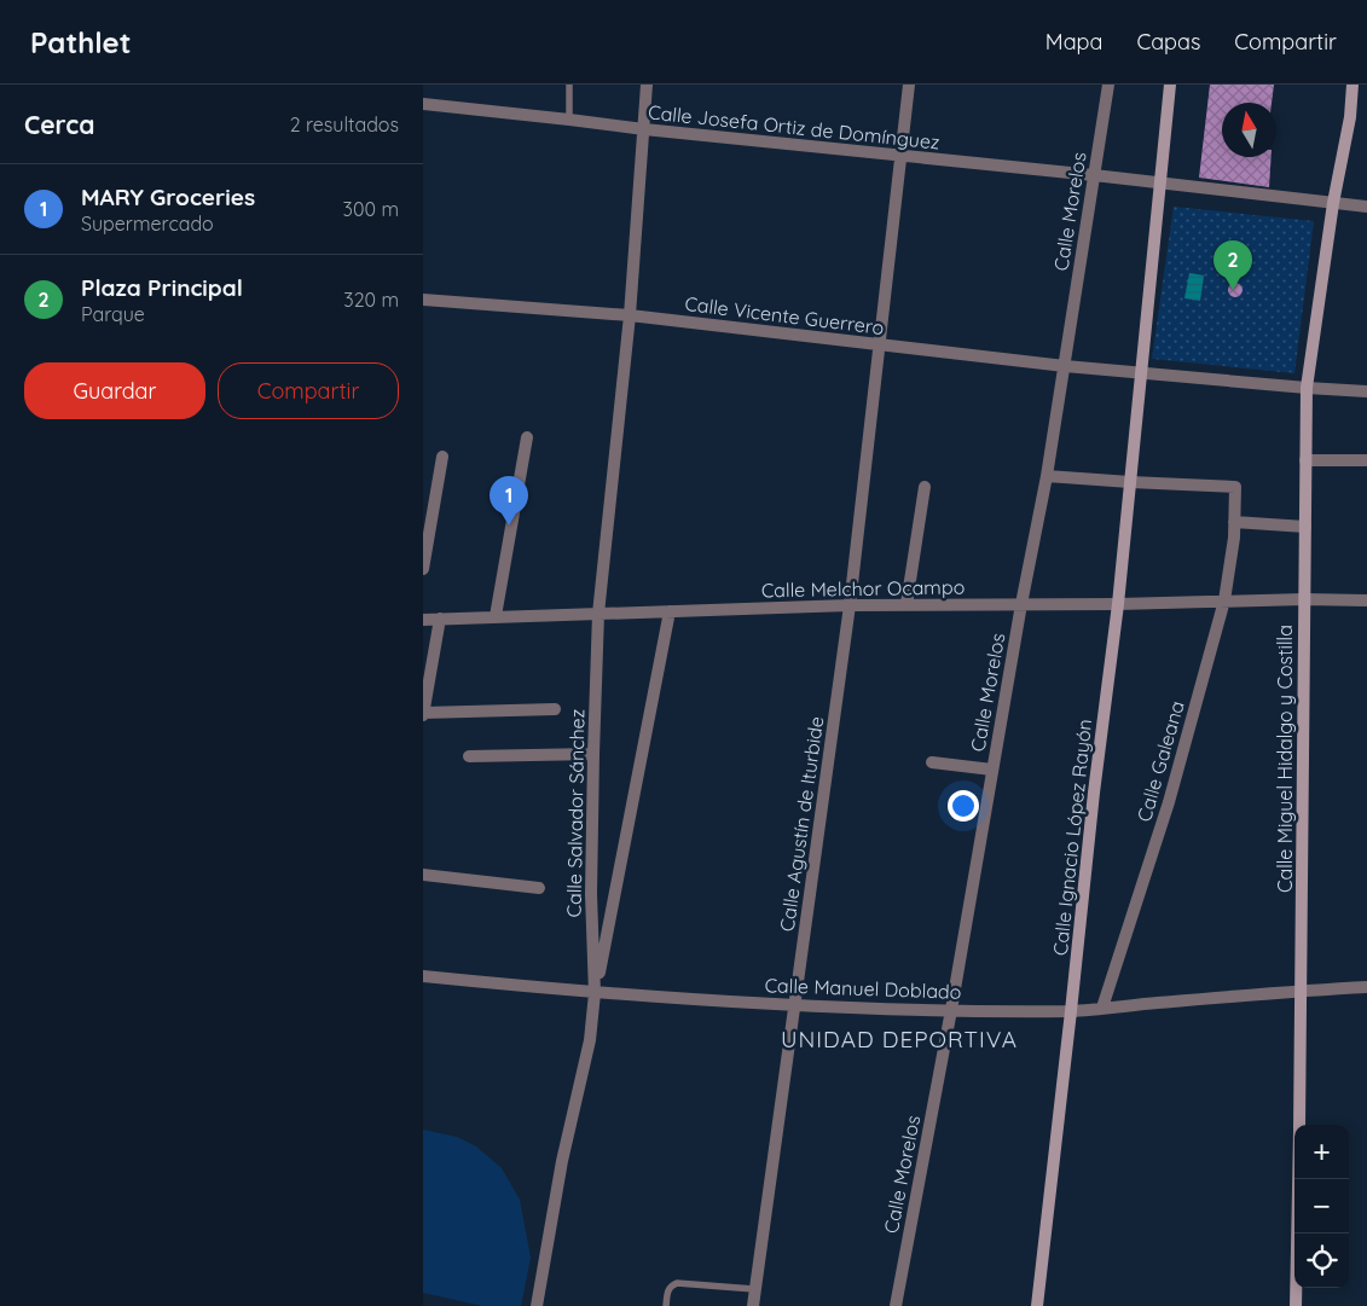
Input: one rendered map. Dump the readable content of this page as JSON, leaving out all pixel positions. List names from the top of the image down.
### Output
{
  "streets": {
    "street": [
      "Calle Josefa Ortiz de Domínguez",
      "Calle Morelos",
      "Calle Vicente Guerrero",
      "Calle Melchor Ocampo",
      "Calle Miguel Hidalgo y Costilla",
      "Calle Galeana",
      "Calle Salvador Sánchez",
      "Calle Agustín de Iturbide",
      "Calle Ignacio López Rayón",
      "Calle Manuel Doblado"
    ]
  },
  "crossings": [
    ["Calle Josefa Ortiz de Domínguez", "Calle Morelos"],
    ["Calle Josefa Ortiz de Domínguez", "Calle Miguel Hidalgo y Costilla"],
    ["Calle Josefa Ortiz de Domínguez", "Calle Salvador Sánchez"],
    ["Calle Josefa Ortiz de Domínguez", "Calle Agustín de Iturbide"],
    ["Calle Josefa Ortiz de Domínguez", "Calle Ignacio López Rayón"],
    ["Calle Morelos", "Calle Vicente Guerrero"],
    ["Calle Morelos", "Calle Melchor Ocampo"],
    ["Calle Morelos", "Calle Manuel Doblado"],
    ["Calle Vicente Guerrero", "Calle Miguel Hidalgo y Costilla"],
    ["Calle Vicente Guerrero", "Calle Salvador Sánchez"],
    ["Calle Vicente Guerrero", "Calle Agustín de Iturbide"],
    ["Calle Vicente Guerrero", "Calle Ignacio López Rayón"],
    ["Calle Melchor Ocampo", "Calle Miguel Hidalgo y Costilla"],
    ["Calle Melchor Ocampo", "Calle Galeana"],
    ["Calle Melchor Ocampo", "Calle Salvador Sánchez"],
    ["Calle Melchor Ocampo", "Calle Agustín de Iturbide"],
    ["Calle Melchor Ocampo", "Calle Ignacio López Rayón"],
    ["Calle Miguel Hidalgo y Costilla", "Calle Manuel Doblado"],
    ["Calle Galeana", "Calle Ignacio López Rayón"],
    ["Calle Galeana", "Calle Manuel Doblado"],
    ["Calle Salvador Sánchez", "Calle Manuel Doblado"],
    ["Calle Agustín de Iturbide", "Calle Manuel Doblado"],
    ["Calle Ignacio López Rayón", "Calle Manuel Doblado"]
  ],
  "districts": ["UNIDAD DEPORTIVA"],
  "north": "top",
  "page": {
    "header": "Pathlet",
    "nav": ["Mapa", "Capas", "Compartir"],
    "heading": ["Cerca", "2 resultados"],
    "list": [
      {
        "mark": "1",
        "name": "MARY Groceries",
        "note": "Supermercado",
        "value": "300 m"
      },
      {
        "mark": "2",
        "name": "Plaza Principal",
        "note": "Parque",
        "value": "320 m"
      }
    ],
    "pins": ["2", "1"],
    "buttons": ["Guardar", "Compartir"],
    "map_buttons": ["+", "−"]
  }
}
